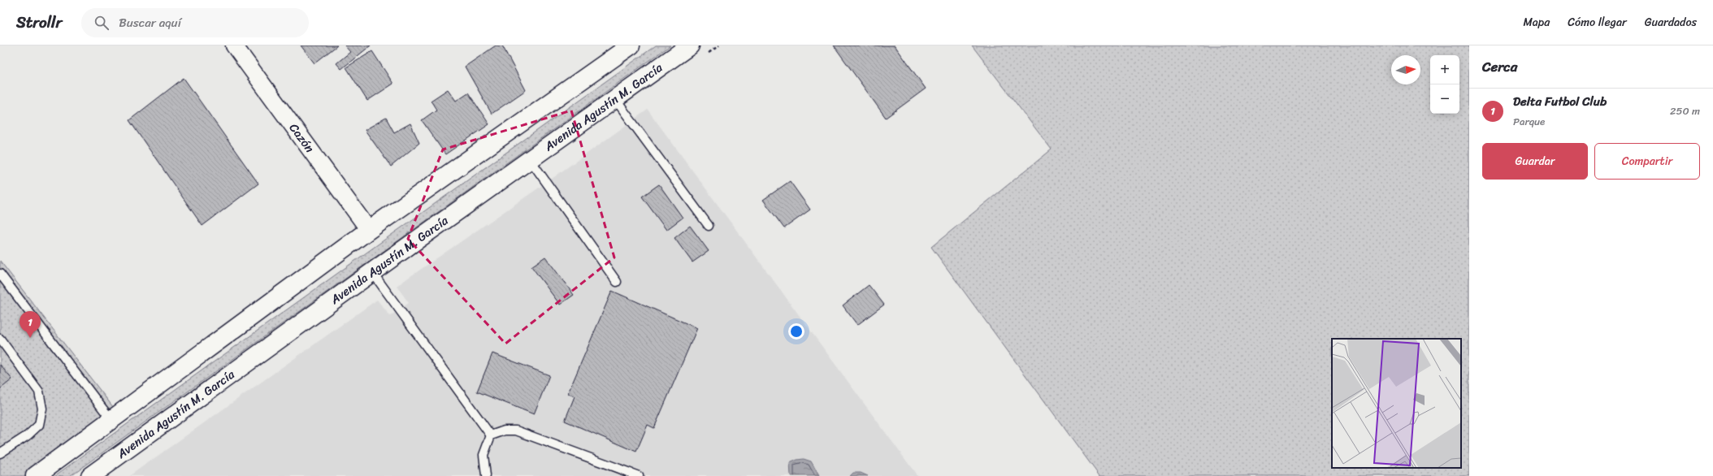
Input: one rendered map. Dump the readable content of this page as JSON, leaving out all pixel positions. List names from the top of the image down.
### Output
{
  "streets": {
    "main road": ["Avenida Agustín M. García"],
    "street": ["Cazón"]
  },
  "north": "right",
  "page": {
    "header": "Strollr",
    "search": "Buscar aquí",
    "nav": ["Mapa", "Cómo llegar", "Guardados"],
    "heading": "Cerca",
    "map_buttons": ["+", "−"],
    "list": [
      {
        "mark": "1",
        "name": "Delta Futbol Club",
        "note": "Parque",
        "value": "250 m"
      }
    ],
    "buttons": ["Guardar", "Compartir"],
    "pins": "1"
  }
}
